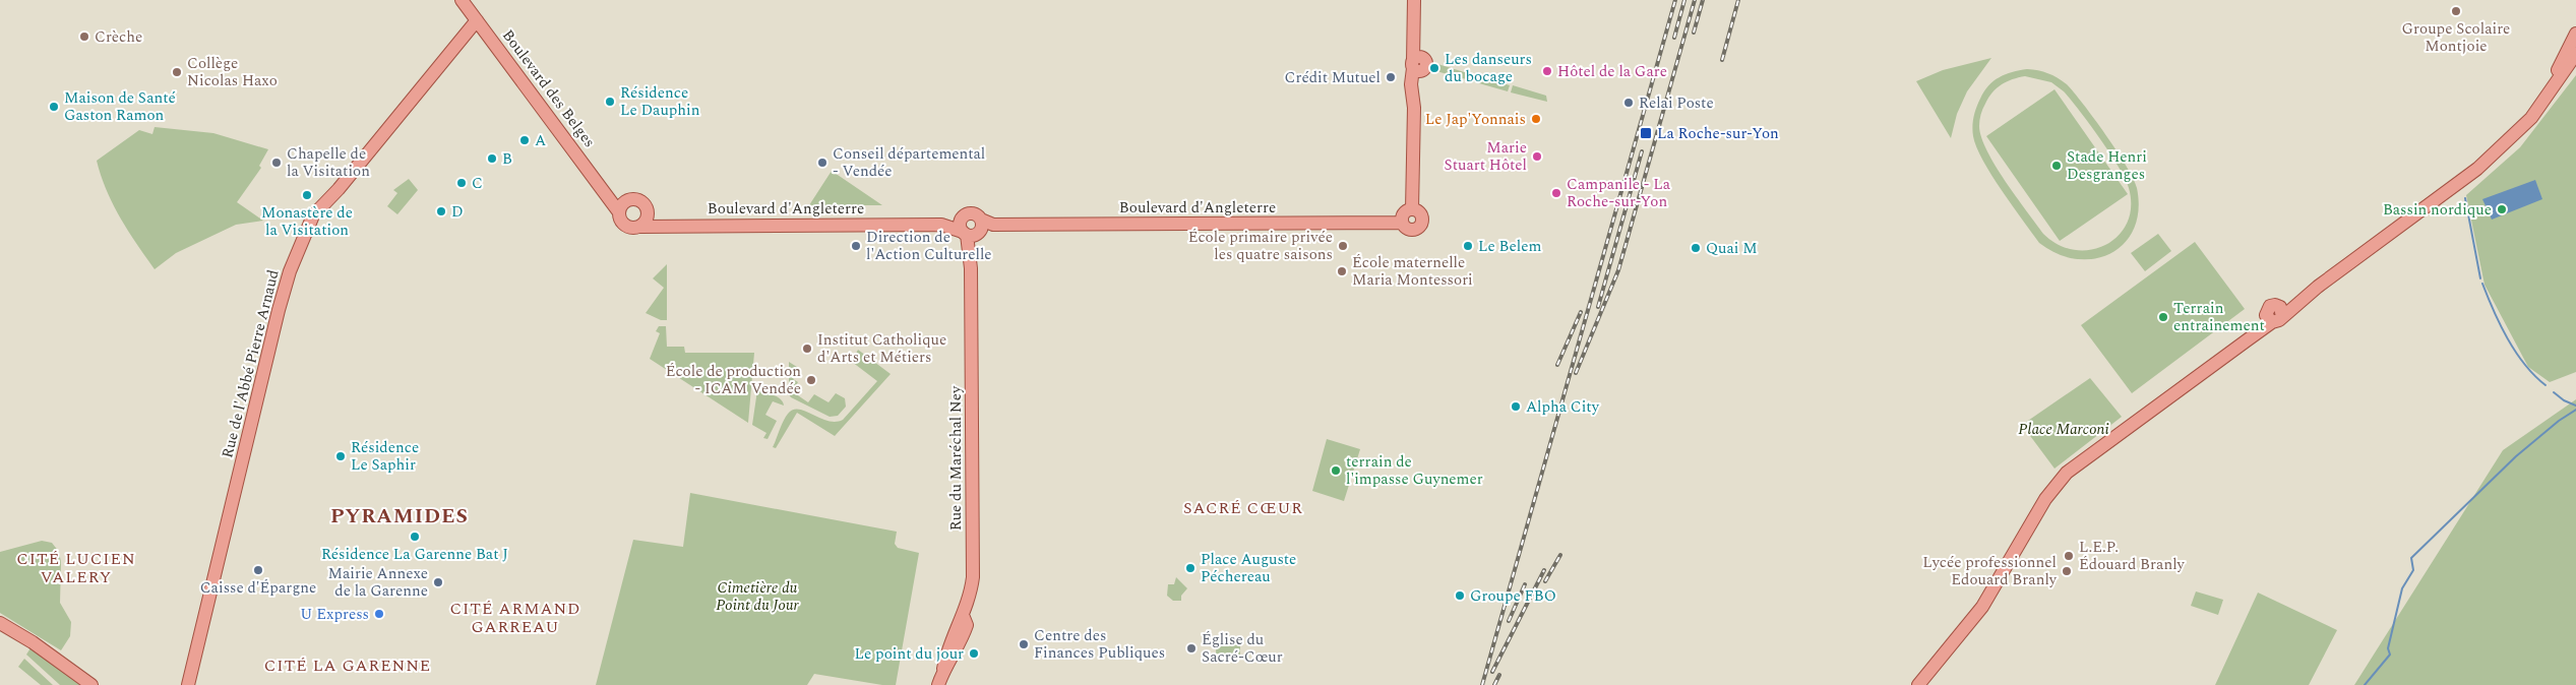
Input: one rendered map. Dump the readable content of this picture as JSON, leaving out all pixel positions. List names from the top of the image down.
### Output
{
  "streets": {
    "main road": [
      "Boulevard des Belges",
      "Boulevard d'Angleterre",
      "Rue de l'Abbé Pierre Arnaud",
      "Rue du Maréchal Ney"
    ]
  },
  "crossings": [
    ["Boulevard des Belges", "Boulevard d'Angleterre"],
    ["Boulevard des Belges", "Rue de l'Abbé Pierre Arnaud"],
    ["Boulevard d'Angleterre", "Rue du Maréchal Ney"]
  ],
  "districts": [
    "SACRÉ CŒUR",
    "PYRAMIDES",
    "CITÉ LUCIEN VALERY",
    "CITÉ ARMAND GARREAU",
    "CITÉ LA GARENNE"
  ],
  "parks": ["Place Marconi", "Cimetière du Point du Jour"],
  "places": {
    "other": [
      "Groupe Scolaire Montjoie",
      "Crèche",
      "Les danseurs du bocage",
      "Hôtel de la Gare",
      "Collège Nicolas Haxo",
      "Crédit Mutuel",
      "Résidence Le Dauphin",
      "Relai Poste",
      "Maison de Santé Gaston Ramon",
      "Le Jap'Yonnais",
      "A",
      "Marie Stuart Hôtel",
      "B",
      "Chapelle de la Visitation",
      "Conseil départemental - Vendée",
      "Stade Henri Desgranges",
      "C",
      "Campanile - La Roche-sur-Yon",
      "Monastère de la Visitation",
      "Bassin nordique",
      "D",
      "Direction de l'Action Culturelle",
      "École primaire privée les quatre saisons",
      "Le Belem",
      "Quai M",
      "École maternelle Maria Montessori",
      "Terrain entrainement",
      "Institut Catholique d'Arts et Métiers",
      "École de production - ICAM Vendée",
      "Alpha City",
      "Résidence Le Saphir",
      "terrain de l'impasse Guynemer",
      "Résidence La Garenne Bat J",
      "L.E.P. Édouard Branly",
      "Place Auguste Péchereau",
      "Caisse d'Épargne",
      "Lycée professionnel Edouard Branly",
      "Mairie Annexe de la Garenne",
      "Groupe FBO",
      "U Express",
      "Centre des Finances Publiques",
      "Église du Sacré-Cœur",
      "Le point du jour"
    ],
    "transit": ["La Roche-sur-Yon"]
  }
}
